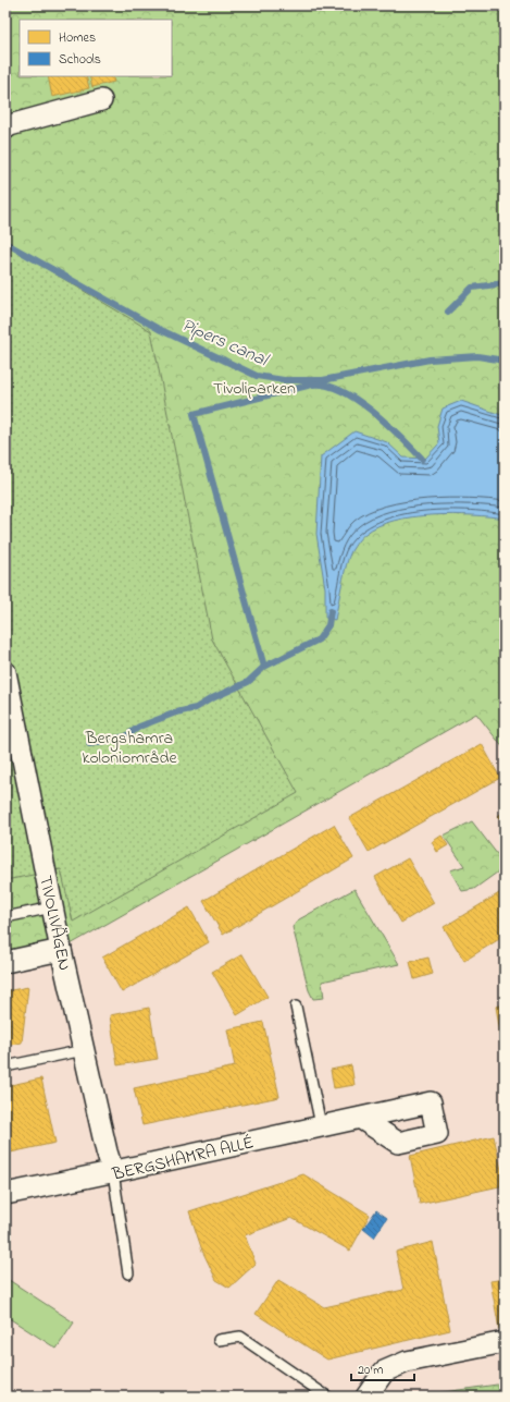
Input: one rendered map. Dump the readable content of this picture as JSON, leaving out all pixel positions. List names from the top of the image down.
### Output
{
  "streets": {
    "street": ["TIVOLIVÄGEN", "BERGSHAMRA ALLÉ"]
  },
  "crossings": [
    ["TIVOLIVÄGEN", "BERGSHAMRA ALLÉ"]
  ],
  "water": ["Pipers canal"],
  "parks": ["Tivoliparken", "Bergshamra koloniområde"],
  "legend": ["Homes", "Schools"],
  "scale_bar": "20 m"
}
